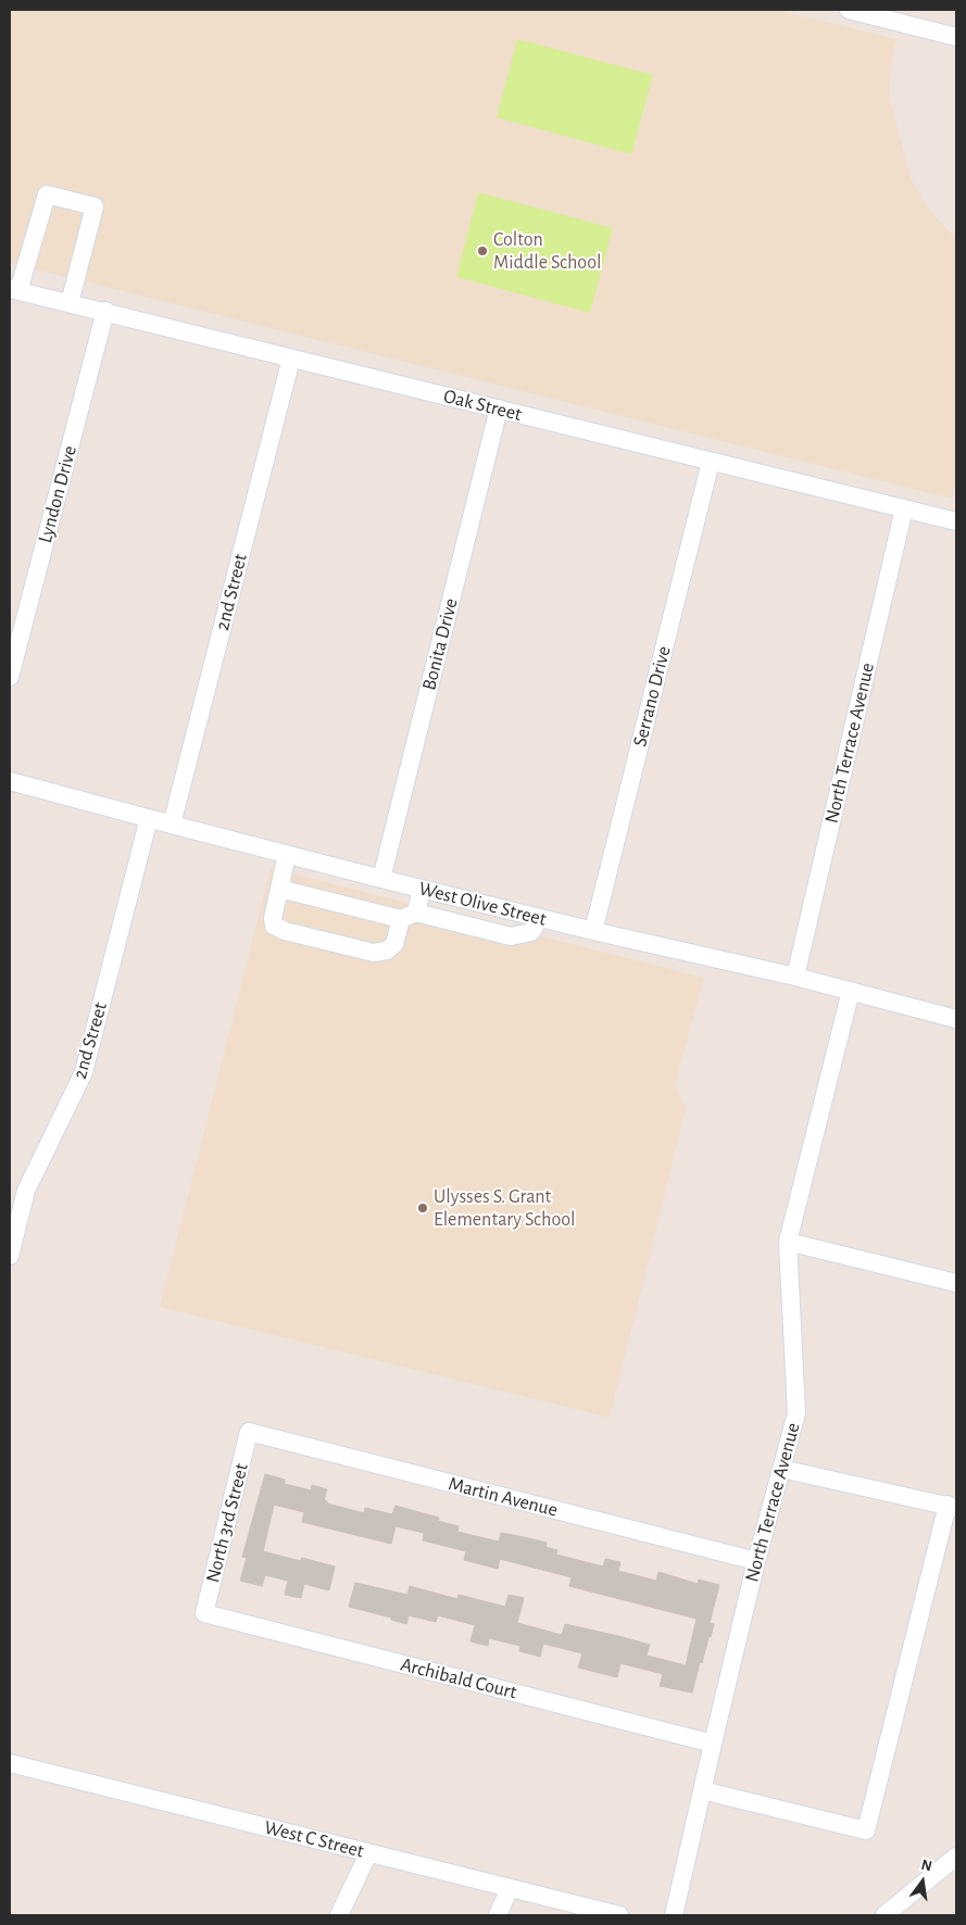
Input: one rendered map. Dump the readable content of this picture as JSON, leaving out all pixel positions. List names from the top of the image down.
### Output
{
  "streets": {
    "street": [
      "Oak Street",
      "Lyndon Drive",
      "2nd Street",
      "Bonita Drive",
      "Serrano Drive",
      "North Terrace Avenue",
      "West Olive Street",
      "Martin Avenue",
      "North 3rd Street",
      "Archibald Court",
      "West C Street"
    ]
  },
  "crossings": [
    ["Oak Street", "Lyndon Drive"],
    ["Oak Street", "2nd Street"],
    ["Oak Street", "Bonita Drive"],
    ["Oak Street", "Serrano Drive"],
    ["Oak Street", "North Terrace Avenue"],
    ["2nd Street", "West Olive Street"],
    ["Bonita Drive", "West Olive Street"],
    ["Serrano Drive", "West Olive Street"],
    ["North Terrace Avenue", "West Olive Street"],
    ["North Terrace Avenue", "Martin Avenue"],
    ["North Terrace Avenue", "Archibald Court"],
    ["Martin Avenue", "North 3rd Street"],
    ["North 3rd Street", "Archibald Court"]
  ],
  "places": ["Colton Middle School", "Ulysses S. Grant Elementary School"],
  "north": "top"
}
